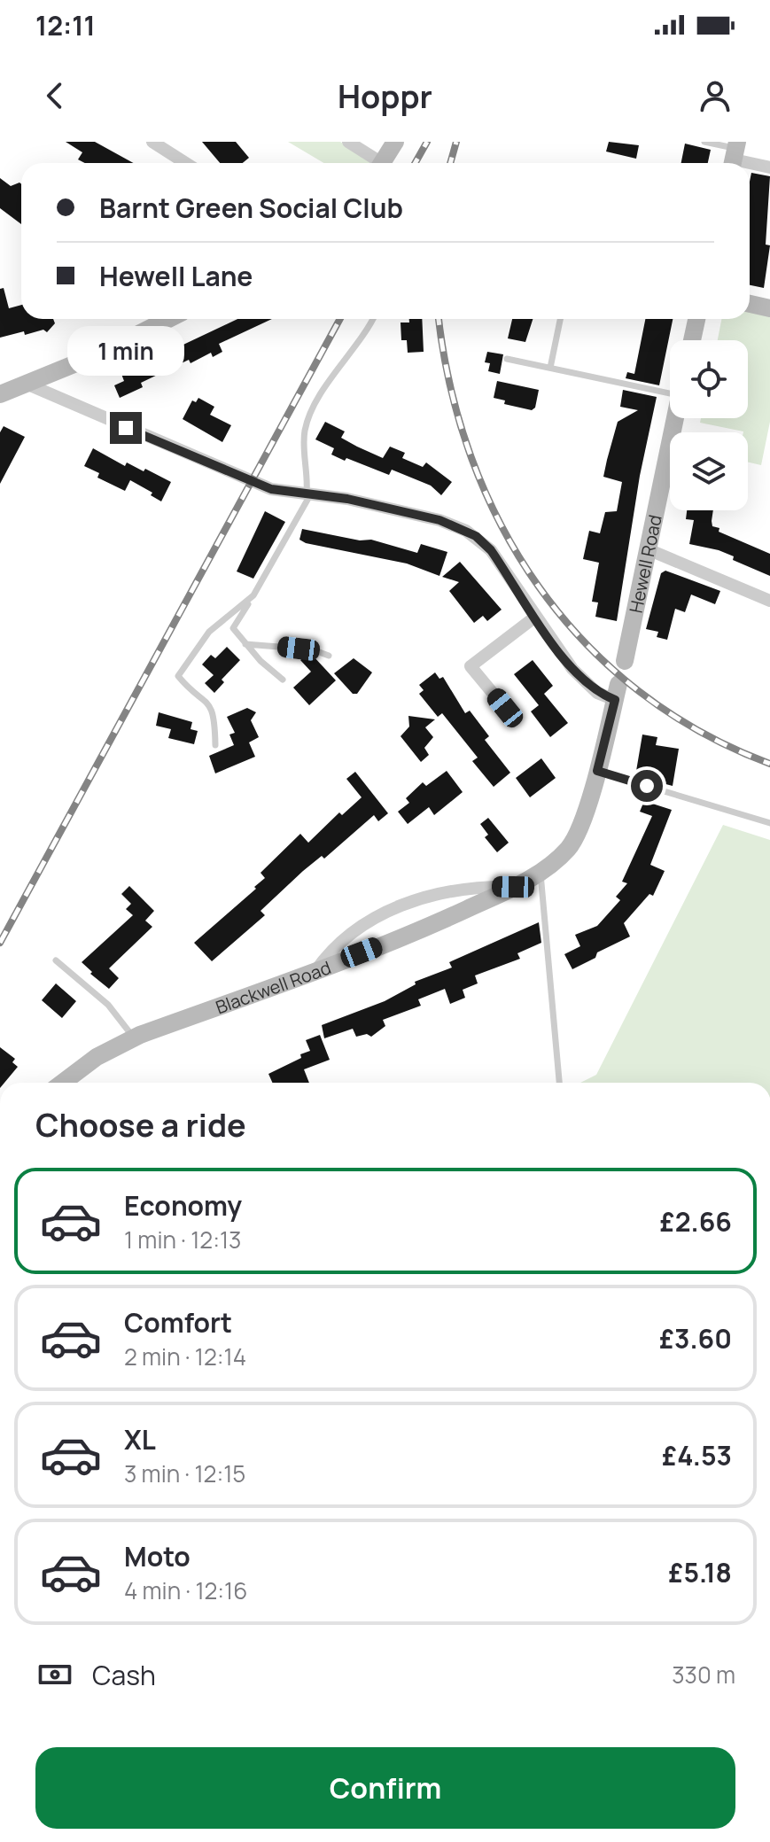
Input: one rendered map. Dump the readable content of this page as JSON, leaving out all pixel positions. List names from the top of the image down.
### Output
{
  "streets": {
    "street": ["Hewell Road", "Blackwell Road"]
  },
  "page": {
    "status": "12:11",
    "header": "Hoppr",
    "banner": ["Barnt Green Social Club", "Hewell Lane"],
    "bubble": "1 min",
    "heading": "Choose a ride",
    "list": [
      {
        "name": "Economy",
        "note": "1 min · 12:13",
        "value": "£2.66"
      },
      {
        "name": "Comfort",
        "note": "2 min · 12:14",
        "value": "£3.60"
      },
      {
        "name": "XL",
        "note": "3 min · 12:15",
        "value": "£4.53"
      },
      {
        "name": "Moto",
        "note": "4 min · 12:16",
        "value": "£5.18"
      }
    ],
    "pay": ["Cash", "330 m"],
    "buttons": "Confirm"
  }
}
